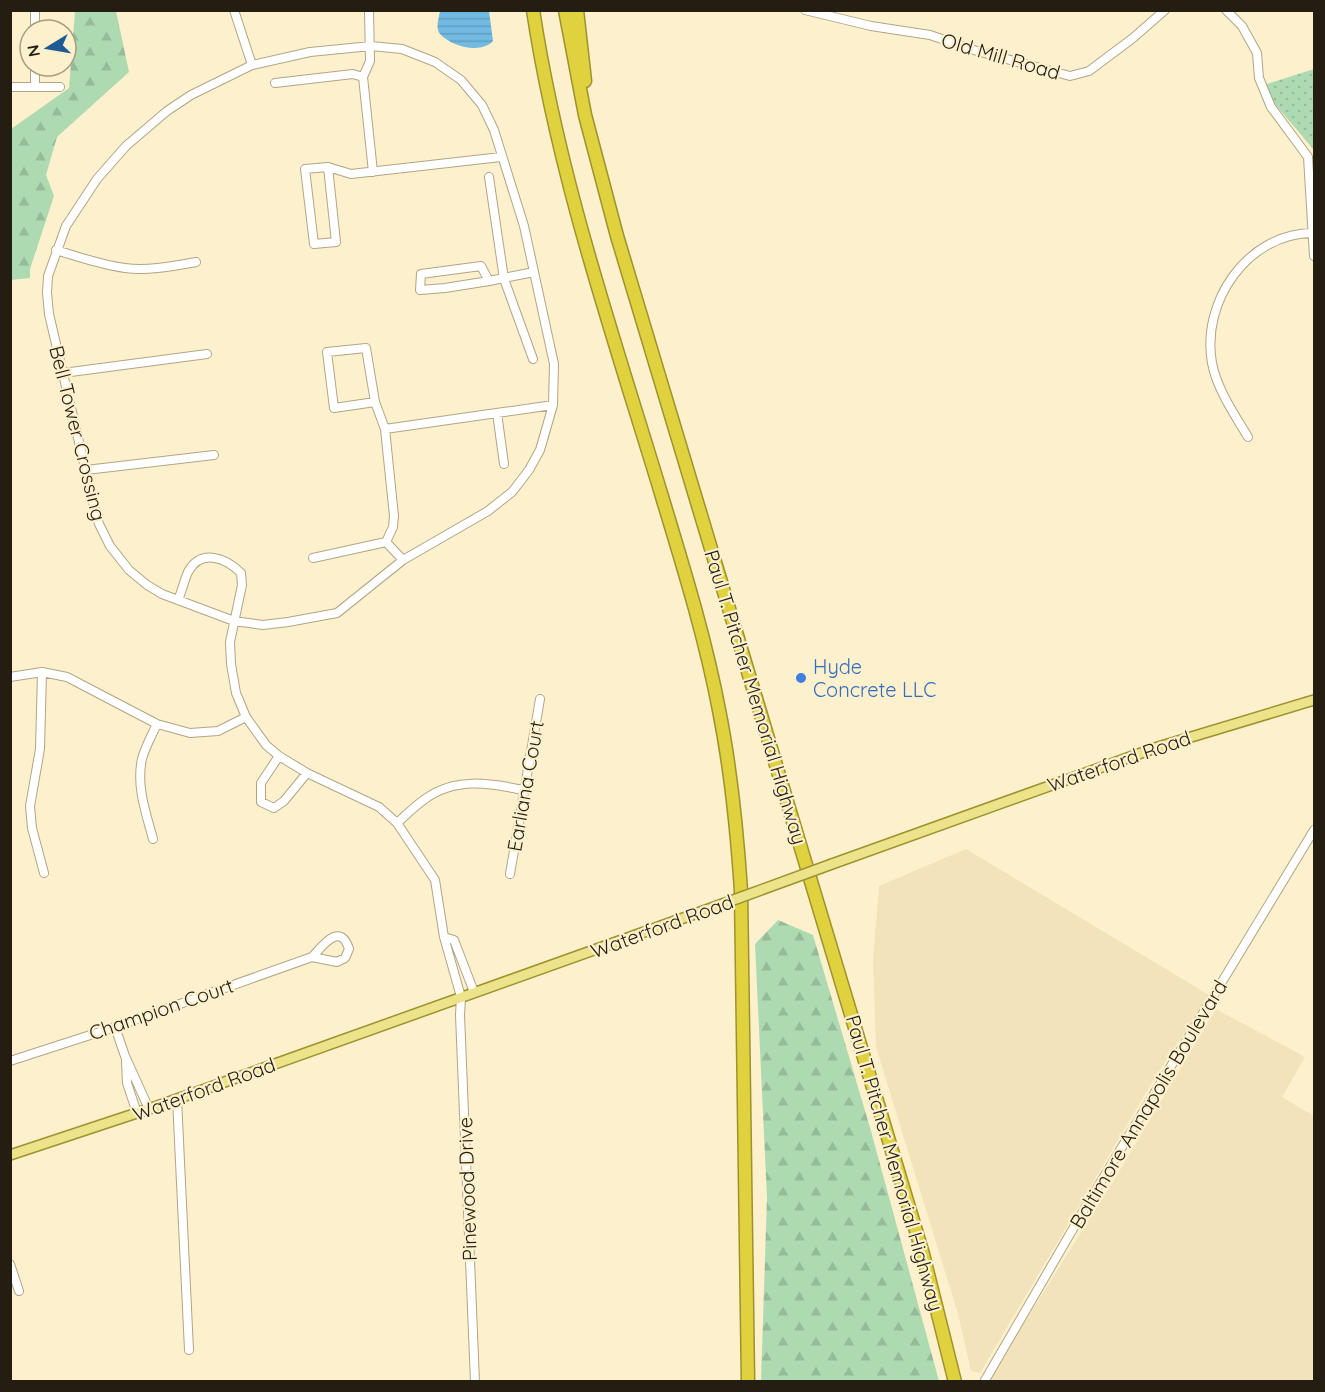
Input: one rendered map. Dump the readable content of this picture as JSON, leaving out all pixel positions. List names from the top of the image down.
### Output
{
  "streets": {
    "highway": ["Paul T. Pitcher Memorial Highway"],
    "main road": ["Waterford Road"],
    "street": [
      "Old Mill Road",
      "Bell Tower Crossing",
      "Earliana Court",
      "Champion Court",
      "Baltimore Annapolis Boulevard",
      "Pinewood Drive"
    ]
  },
  "crossings": [
    ["Bell Tower Crossing", "Pinewood Drive"],
    ["Waterford Road", "Pinewood Drive"]
  ],
  "places": ["Hyde Concrete LLC"],
  "north": "left"
}
